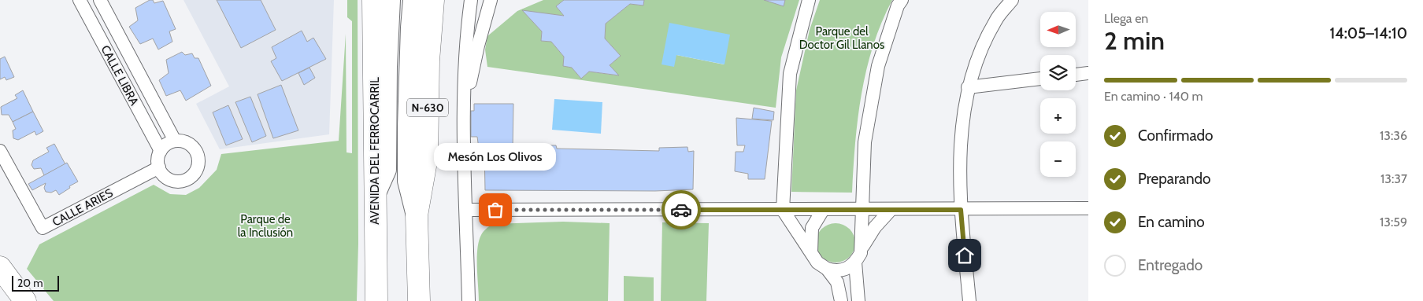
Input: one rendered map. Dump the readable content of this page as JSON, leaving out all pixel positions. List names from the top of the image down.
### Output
{
  "streets": {
    "highway": ["N-630", "AVENIDA DEL FERROCARRIL"],
    "street": ["CALLE LIBRA", "CALLE ARIES"]
  },
  "crossings": [
    ["CALLE LIBRA", "CALLE ARIES"]
  ],
  "parks": ["Parque del Doctor Gil Llanos", "Parque de la Inclusión"],
  "places": ["Mesón Los Olivos"],
  "scale_bar": "20 m",
  "north": "left",
  "page": {
    "heading": ["2 min", "Llega en", "14:05–14:10"],
    "map_buttons": ["+", "−"],
    "bar": "En camino · 140 m",
    "list": [
      ["Confirmado", "13:36"],
      ["Preparando", "13:37"],
      ["En camino", "13:59"],
      "Entregado"
    ],
    "bubble": "Mesón Los Olivos",
    "scale": "20 m"
  }
}
